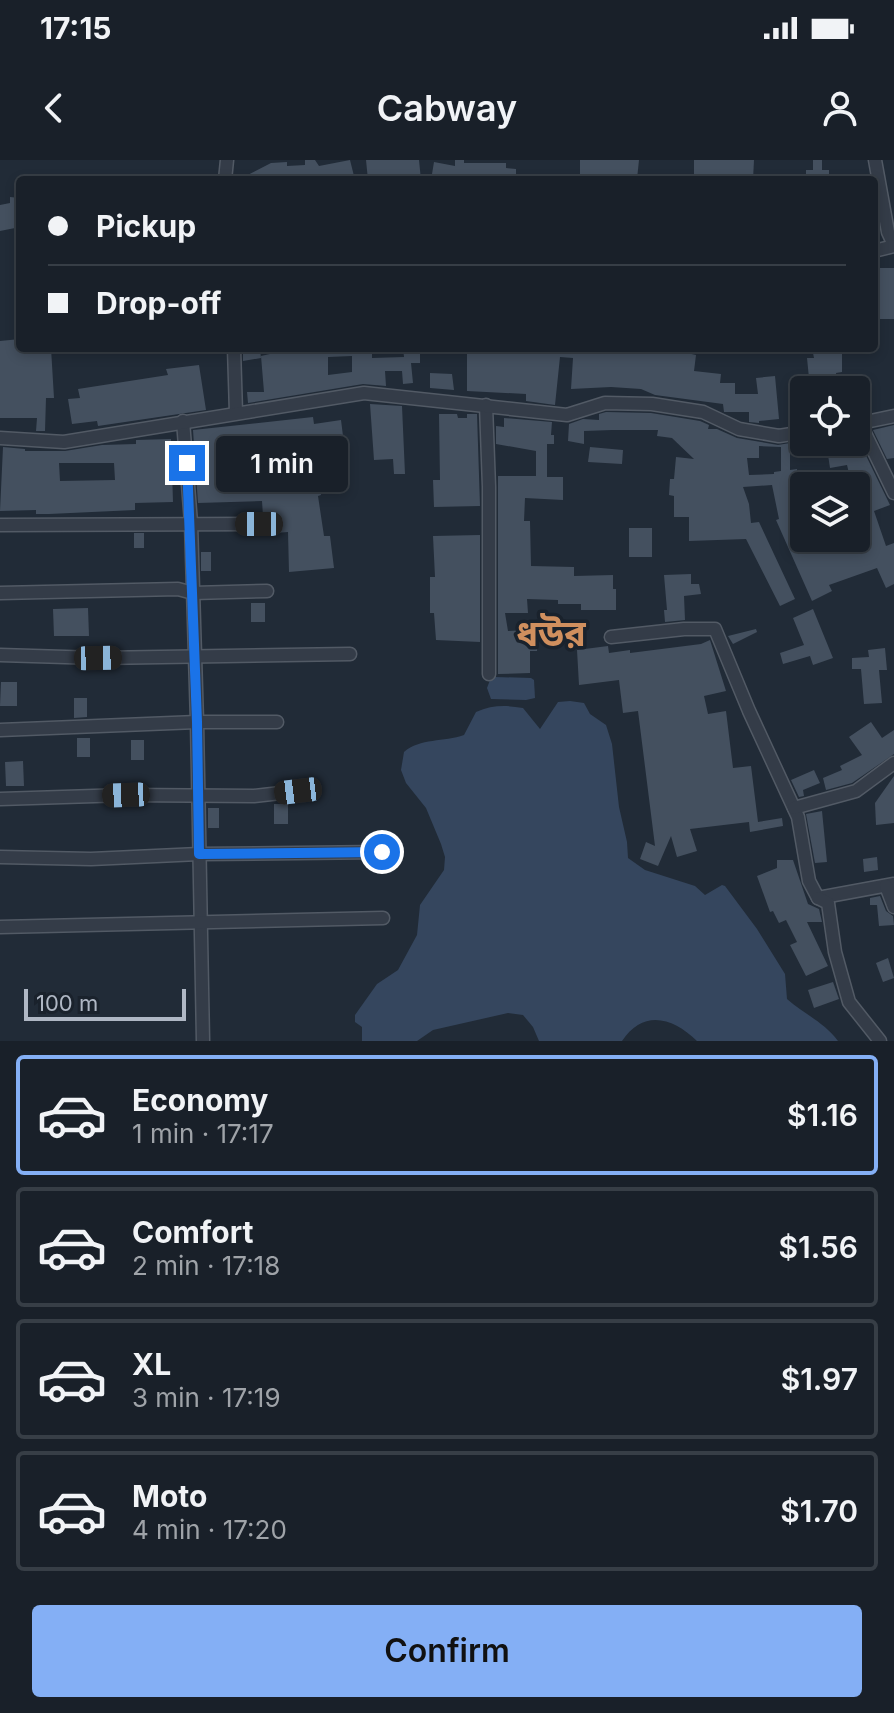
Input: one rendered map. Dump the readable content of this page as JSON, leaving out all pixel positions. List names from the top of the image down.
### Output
{
  "districts": ["ধউর"],
  "scale_bar": "100 m",
  "page": {
    "status": "17:15",
    "header": "Cabway",
    "banner": ["Pickup", "Drop-off"],
    "bubble": "1 min",
    "scale": "100 m",
    "list": [
      {
        "name": "Economy",
        "note": "1 min · 17:17",
        "value": "$1.16"
      },
      {
        "name": "Comfort",
        "note": "2 min · 17:18",
        "value": "$1.56"
      },
      {
        "name": "XL",
        "note": "3 min · 17:19",
        "value": "$1.97"
      },
      {
        "name": "Moto",
        "note": "4 min · 17:20",
        "value": "$1.70"
      }
    ],
    "buttons": "Confirm"
  }
}
